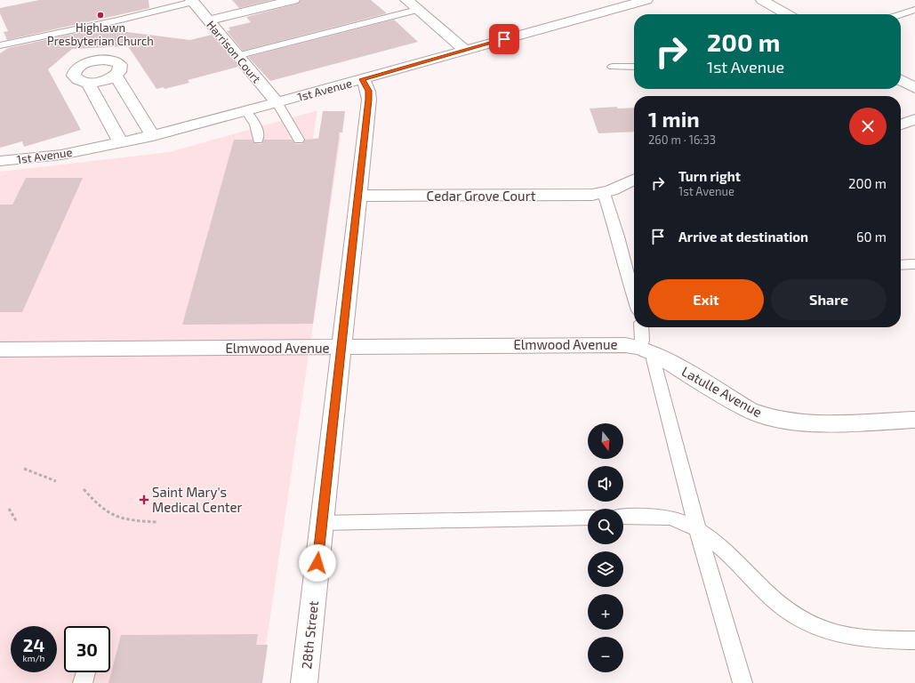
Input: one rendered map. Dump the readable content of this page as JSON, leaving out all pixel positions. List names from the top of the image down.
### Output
{
  "streets": {
    "street": [
      "Harrison Court",
      "1st Avenue",
      "Cedar Grove Court",
      "Elmwood Avenue",
      "Latulle Avenue",
      "28th Street"
    ]
  },
  "crossings": [
    ["Harrison Court", "1st Avenue"],
    ["1st Avenue", "28th Street"],
    ["Cedar Grove Court", "28th Street"],
    ["Elmwood Avenue", "Latulle Avenue"],
    ["Elmwood Avenue", "28th Street"]
  ],
  "places": {
    "other": ["Highlawn Presbyterian Church"],
    "health": ["Saint Mary's Medical Center"]
  },
  "north": "bottom",
  "page": {
    "turn": ["200 m", "1st Avenue"],
    "heading": ["1 min", "260 m · 16:33"],
    "list": [
      {
        "name": "Turn right",
        "note": "1st Avenue",
        "value": "200 m"
      },
      {
        "name": "Arrive at destination",
        "value": "60 m"
      }
    ],
    "buttons": ["Exit", "Share"],
    "map_buttons": ["+", "−"],
    "speed": "24 km/h",
    "limit": "30"
  }
}
